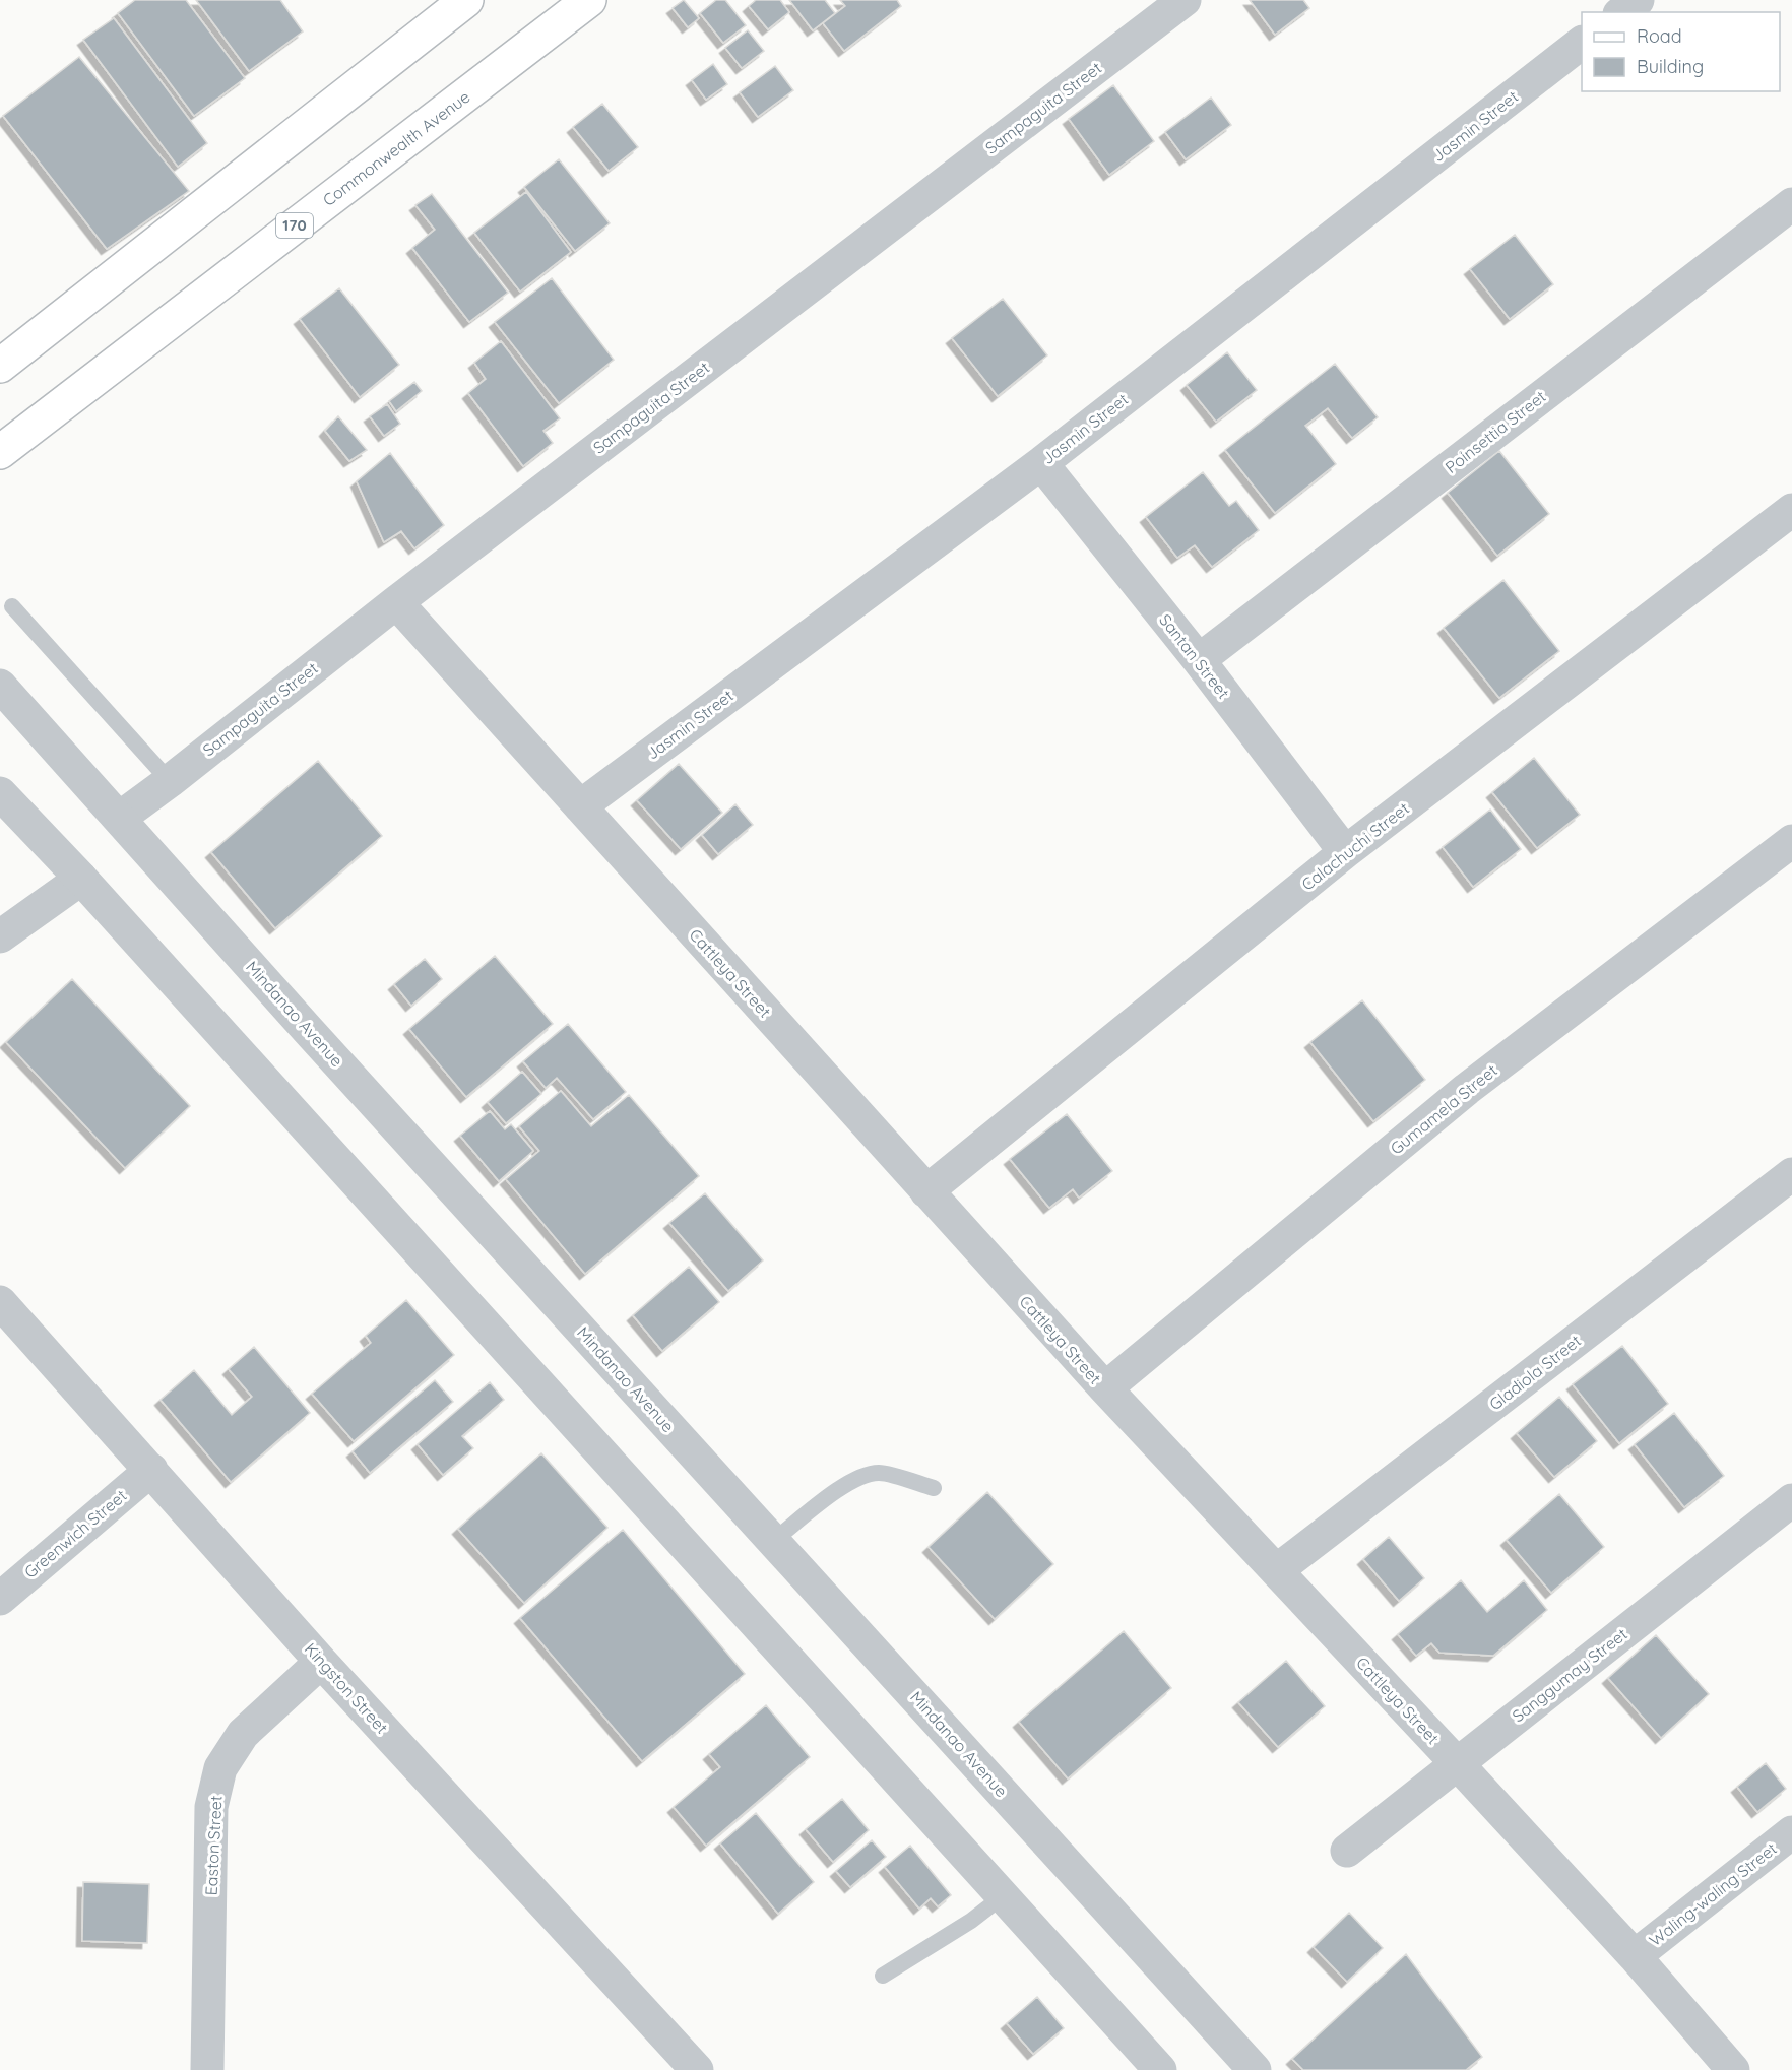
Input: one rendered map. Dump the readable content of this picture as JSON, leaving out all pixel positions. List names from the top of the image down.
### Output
{
  "streets": {
    "main road": ["Commonwealth Avenue", "170"],
    "street": [
      "Sampaguita Street",
      "Jasmin Street",
      "Poinsettia Street",
      "Santan Street",
      "Calachuchi Street",
      "Cattleya Street",
      "Mindanao Avenue",
      "Gumamela Street",
      "Gladiola Street",
      "Greenwich Street",
      "Sanggumay Street",
      "Kingston Street",
      "Easton Street",
      "Waling-waling Street"
    ]
  },
  "crossings": [
    ["Sampaguita Street", "Cattleya Street"],
    ["Sampaguita Street", "Mindanao Avenue"],
    ["Jasmin Street", "Santan Street"],
    ["Jasmin Street", "Cattleya Street"],
    ["Poinsettia Street", "Santan Street"],
    ["Santan Street", "Calachuchi Street"],
    ["Calachuchi Street", "Cattleya Street"],
    ["Cattleya Street", "Gumamela Street"],
    ["Cattleya Street", "Gladiola Street"],
    ["Cattleya Street", "Sanggumay Street"],
    ["Cattleya Street", "Waling-waling Street"],
    ["Greenwich Street", "Kingston Street"],
    ["Kingston Street", "Easton Street"]
  ],
  "legend": ["Road", "Building"]
}
